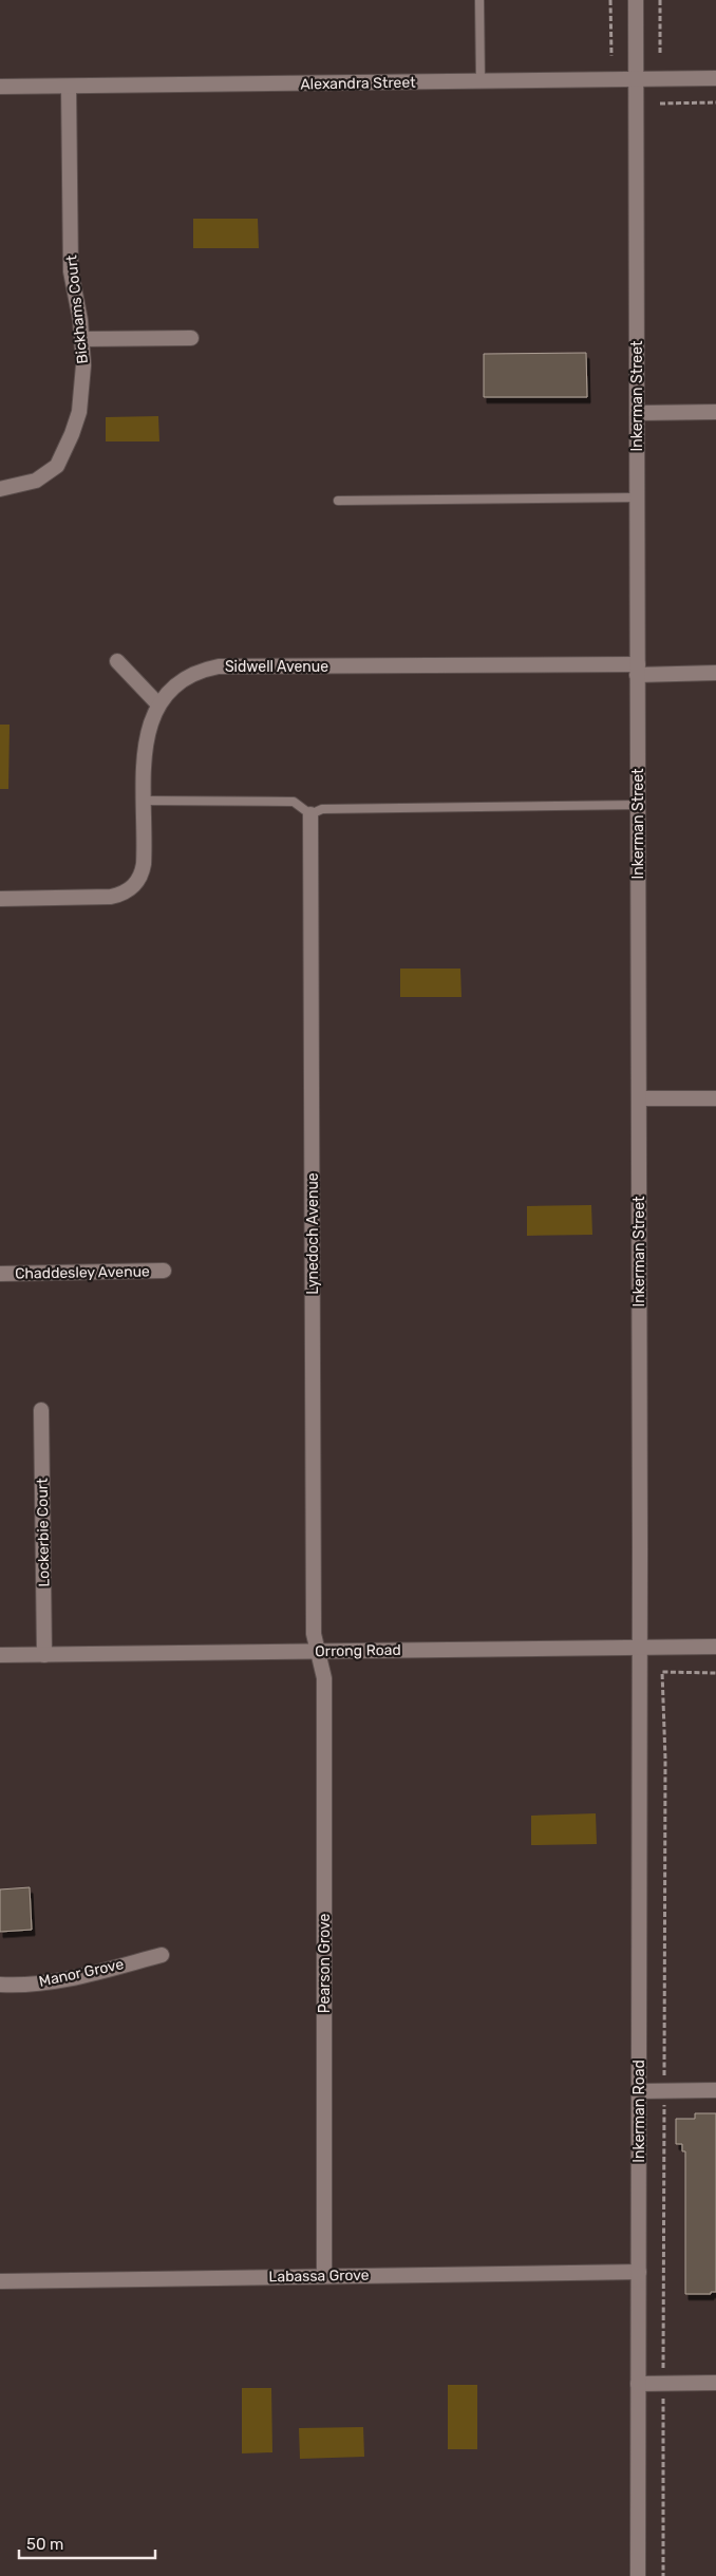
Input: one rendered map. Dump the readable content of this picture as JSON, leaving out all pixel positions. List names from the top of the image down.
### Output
{
  "streets": {
    "street": [
      "Alexandra Street",
      "Bickhams Court",
      "Inkerman Street",
      "Sidwell Avenue",
      "Lynedoch Avenue",
      "Chaddesley Avenue",
      "Lockerbie Court",
      "Orrong Road",
      "Pearson Grove",
      "Manor Grove",
      "Inkerman Road",
      "Labassa Grove"
    ]
  },
  "crossings": [
    ["Alexandra Street", "Bickhams Court"],
    ["Alexandra Street", "Inkerman Street"],
    ["Inkerman Street", "Sidwell Avenue"],
    ["Inkerman Street", "Orrong Road"],
    ["Inkerman Street", "Inkerman Road"],
    ["Lynedoch Avenue", "Orrong Road"],
    ["Lynedoch Avenue", "Pearson Grove"],
    ["Lockerbie Court", "Orrong Road"],
    ["Orrong Road", "Pearson Grove"],
    ["Orrong Road", "Inkerman Road"],
    ["Pearson Grove", "Labassa Grove"],
    ["Inkerman Road", "Labassa Grove"]
  ],
  "scale_bar": "50 m"
}
